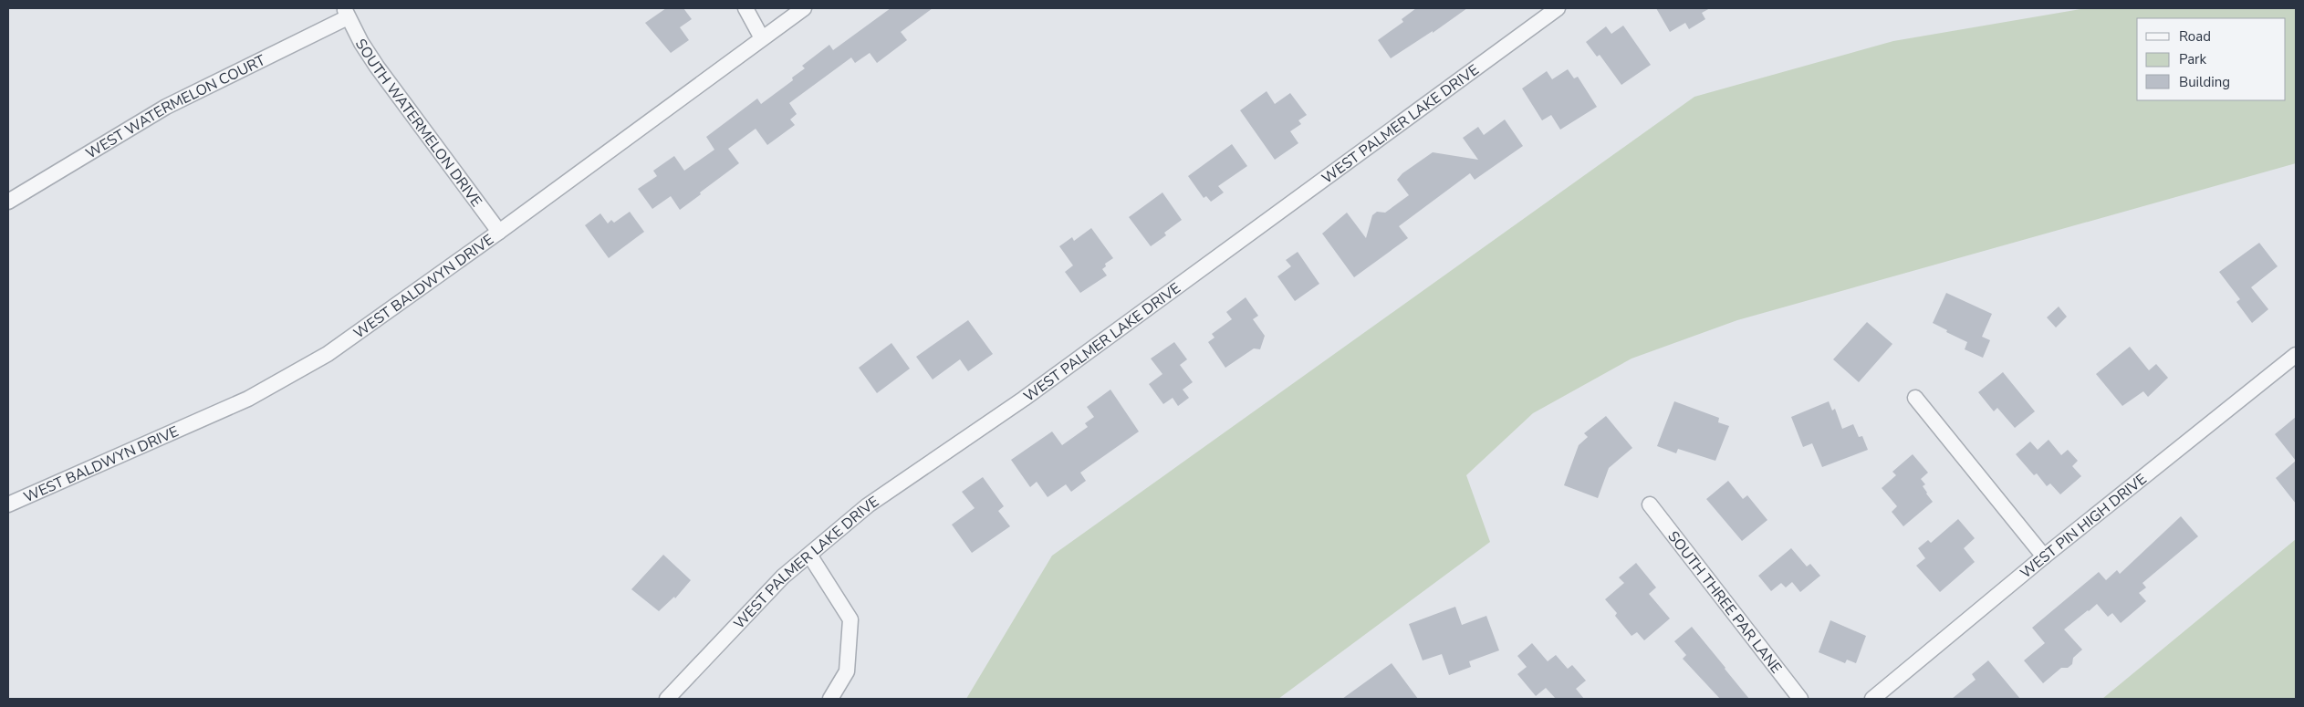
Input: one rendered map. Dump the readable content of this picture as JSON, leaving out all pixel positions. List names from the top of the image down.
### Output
{
  "streets": {
    "street": [
      "WEST WATERMELON COURT",
      "SOUTH WATERMELON DRIVE",
      "WEST PALMER LAKE DRIVE",
      "WEST BALDWYN DRIVE",
      "WEST PIN HIGH DRIVE",
      "SOUTH THREE PAR LANE"
    ]
  },
  "crossings": [
    ["WEST WATERMELON COURT", "SOUTH WATERMELON DRIVE"],
    ["SOUTH WATERMELON DRIVE", "WEST BALDWYN DRIVE"]
  ],
  "legend": ["Road", "Park", "Building"]
}
